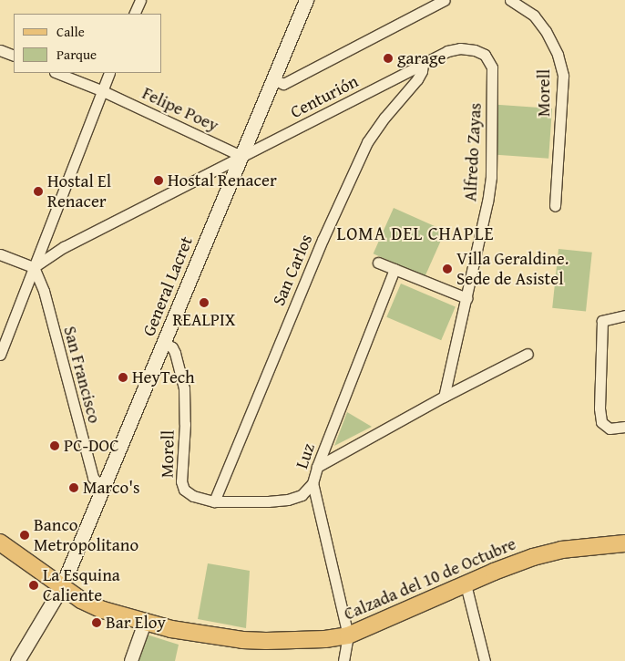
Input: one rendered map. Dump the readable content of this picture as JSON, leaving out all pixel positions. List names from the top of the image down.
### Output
{
  "streets": {
    "main road": ["General Lacret", "Calzada del 10 de Octubre"],
    "street": [
      "Morell",
      "Centurión",
      "Felipe Poey",
      "Alfredo Zayas",
      "San Carlos",
      "San Francisco",
      "Luz"
    ]
  },
  "crossings": [
    ["Morell", "San Carlos"],
    ["Morell", "General Lacret"],
    ["Morell", "Luz"],
    ["Centurión", "Felipe Poey"],
    ["Centurión", "Alfredo Zayas"],
    ["Centurión", "San Carlos"],
    ["Centurión", "General Lacret"],
    ["Centurión", "San Francisco"],
    ["Felipe Poey", "General Lacret"],
    ["Alfredo Zayas", "San Carlos"],
    ["General Lacret", "San Francisco"],
    ["General Lacret", "Calzada del 10 de Octubre"],
    ["Luz", "Calzada del 10 de Octubre"]
  ],
  "districts": ["LOMA DEL CHAPLE"],
  "places": [
    "garage",
    "Hostal Renacer",
    "Hostal El Renacer",
    "Villa Geraldine. Sede de Asistel",
    "REALPIX",
    "HeyTech",
    "PC-DOC",
    "Marco's",
    "Banco Metropolitano",
    "La Esquina Caliente",
    "Bar Eloy"
  ],
  "legend": ["Calle", "Parque"]
}
